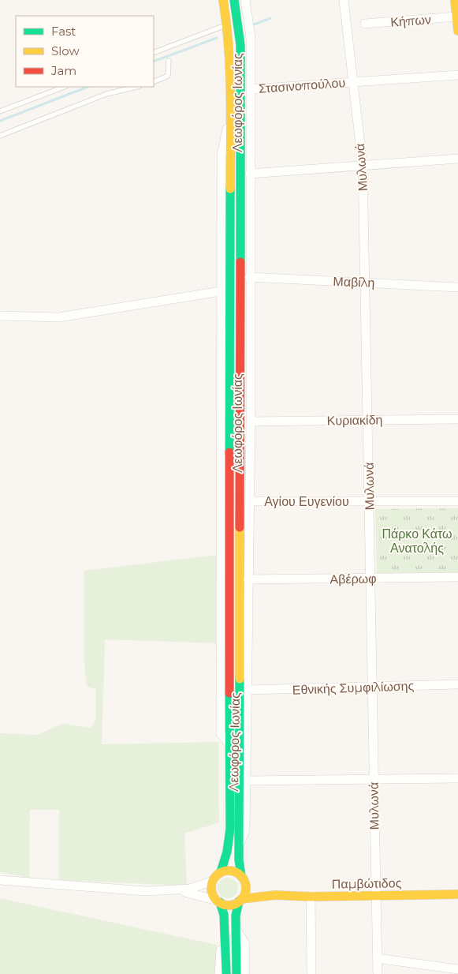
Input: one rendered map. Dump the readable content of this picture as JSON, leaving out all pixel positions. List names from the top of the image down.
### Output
{
  "streets": {
    "street": [
      "Κήπων",
      "Στασινοπούλου",
      "Λεωφόρος Ιωνίας",
      "Μυλωνά",
      "Μαβίλη",
      "Κυριακίδη",
      "Αγίου Ευγενίου",
      "Αβέρωφ",
      "Εθνικής Συμφιλίωσης",
      "Παμβώτιδος"
    ]
  },
  "crossings": [
    ["Στασινοπούλου", "Λεωφόρος Ιωνίας"],
    ["Στασινοπούλου", "Μυλωνά"],
    ["Λεωφόρος Ιωνίας", "Μαβίλη"],
    ["Λεωφόρος Ιωνίας", "Κυριακίδη"],
    ["Λεωφόρος Ιωνίας", "Αγίου Ευγενίου"],
    ["Λεωφόρος Ιωνίας", "Αβέρωφ"],
    ["Λεωφόρος Ιωνίας", "Εθνικής Συμφιλίωσης"],
    ["Λεωφόρος Ιωνίας", "Παμβώτιδος"],
    ["Μυλωνά", "Μαβίλη"],
    ["Μυλωνά", "Κυριακίδη"],
    ["Μυλωνά", "Αγίου Ευγενίου"],
    ["Μυλωνά", "Αβέρωφ"],
    ["Μυλωνά", "Εθνικής Συμφιλίωσης"],
    ["Μυλωνά", "Παμβώτιδος"]
  ],
  "parks": ["Πάρκο Κάτω Ανατολής"],
  "legend": ["Fast", "Slow", "Jam"]
}
